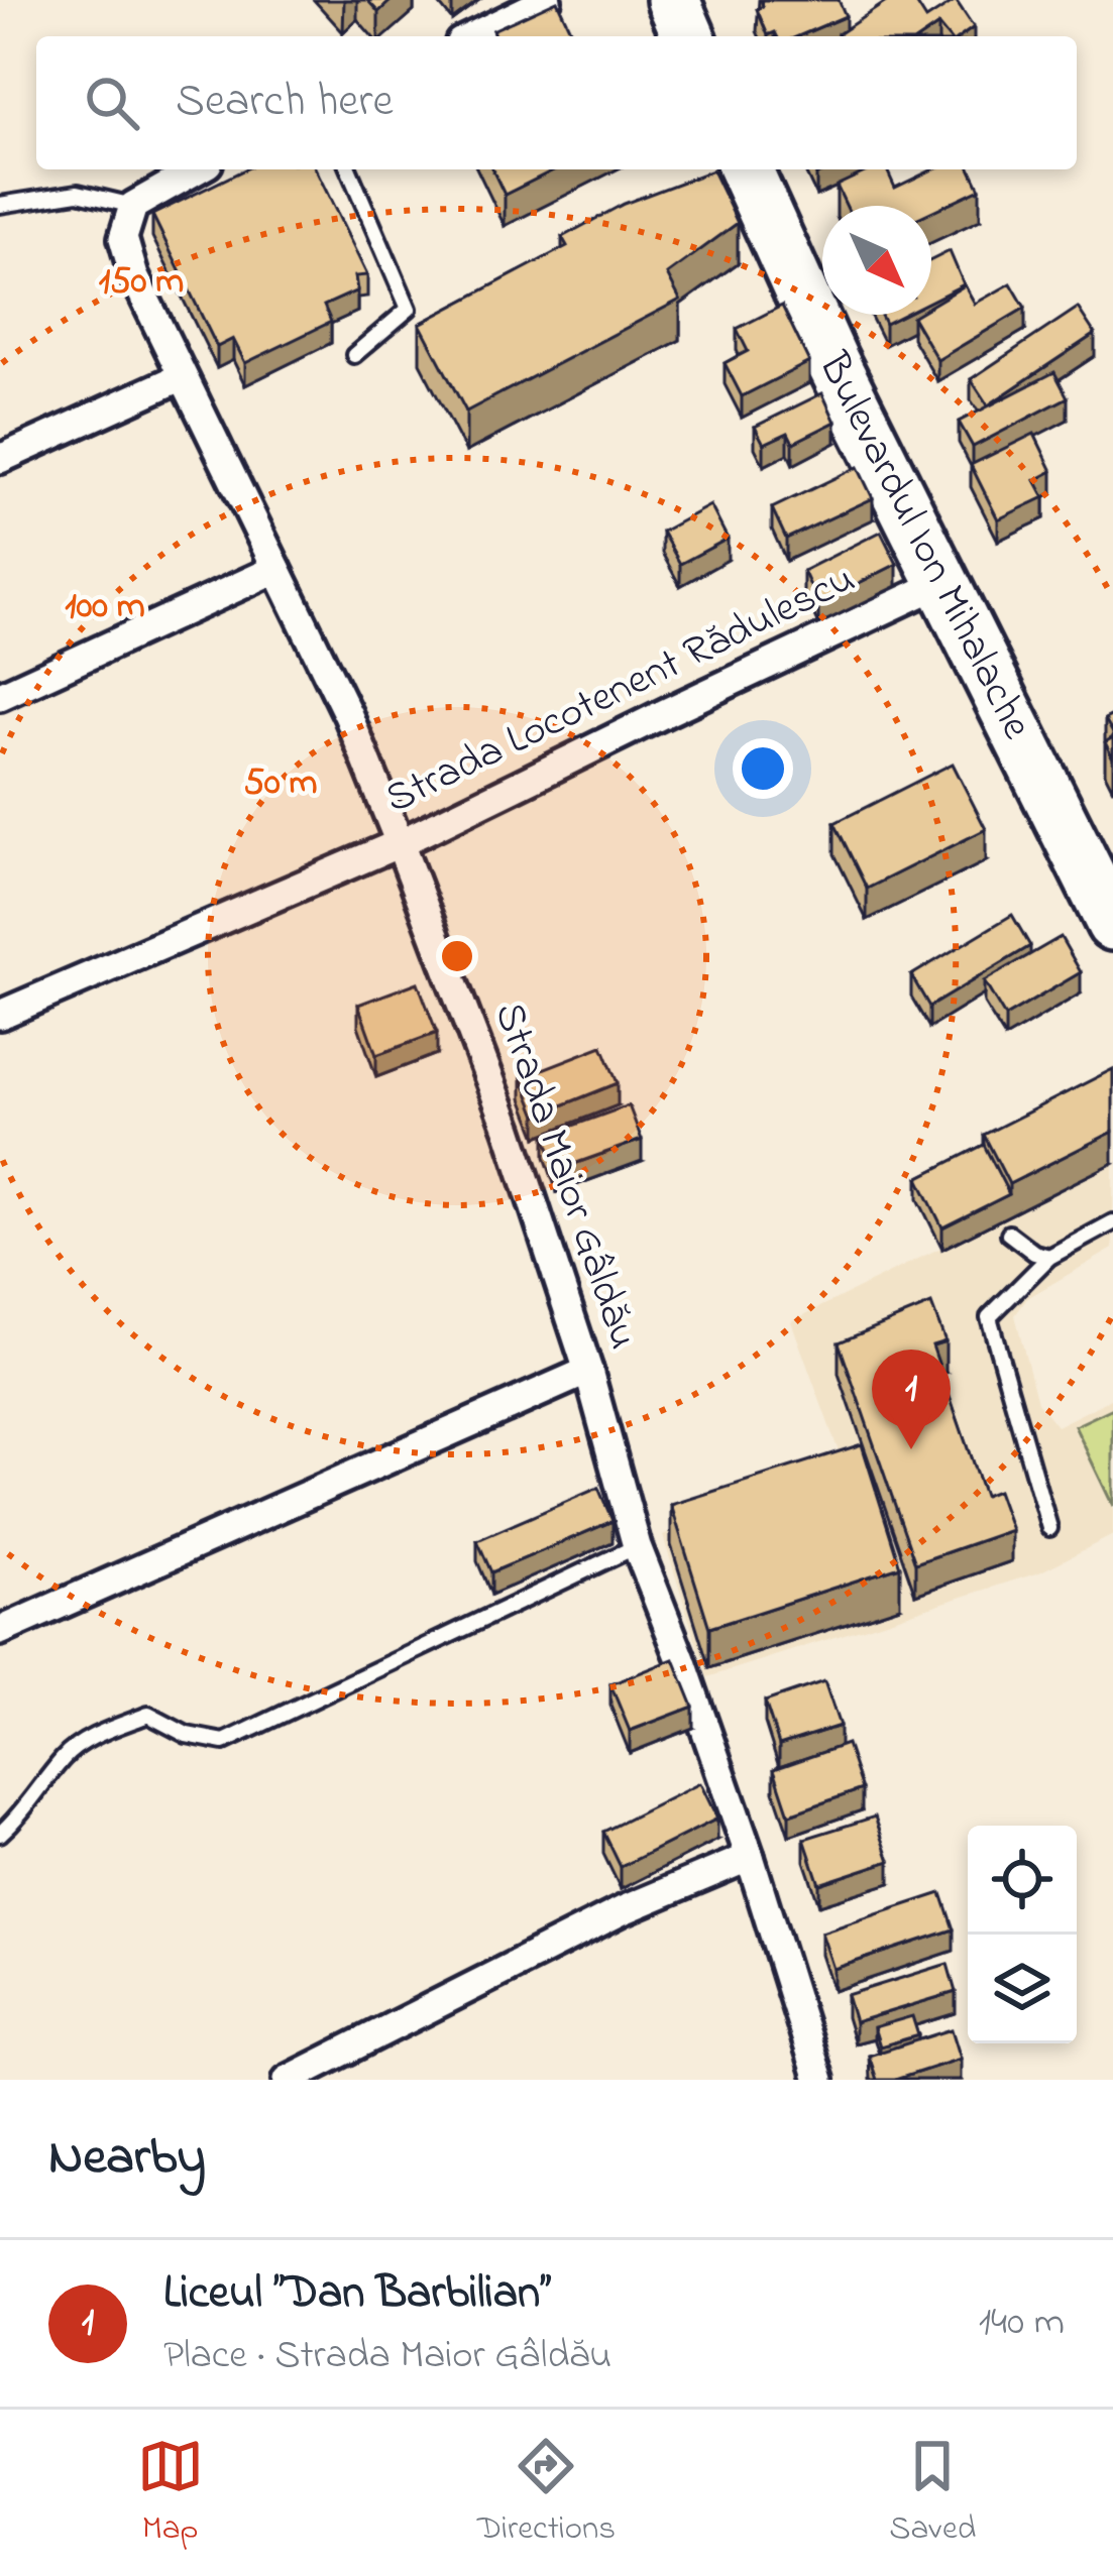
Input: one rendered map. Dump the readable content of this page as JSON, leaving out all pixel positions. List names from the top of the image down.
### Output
{
  "streets": {
    "highway": ["Bulevardul Ion Mihalache"],
    "street": ["Strada Locotenent Rădulescu", "Strada Maior Gâldău"]
  },
  "crossings": [
    ["Bulevardul Ion Mihalache", "Strada Locotenent Rădulescu"],
    ["Strada Locotenent Rădulescu", "Strada Maior Gâldău"]
  ],
  "north": "bottom right",
  "page": {
    "search": "Search here",
    "pins": "1",
    "heading": "Nearby",
    "list": [
      {
        "mark": "1",
        "name": "Liceul ”Dan Barbilian”",
        "note": "Place · Strada Maior Gâldău",
        "value": "140 m"
      }
    ],
    "nav": ["Map", "Directions", "Saved"]
  },
  "rings": ["150 m", "100 m", "50 m"]
}
